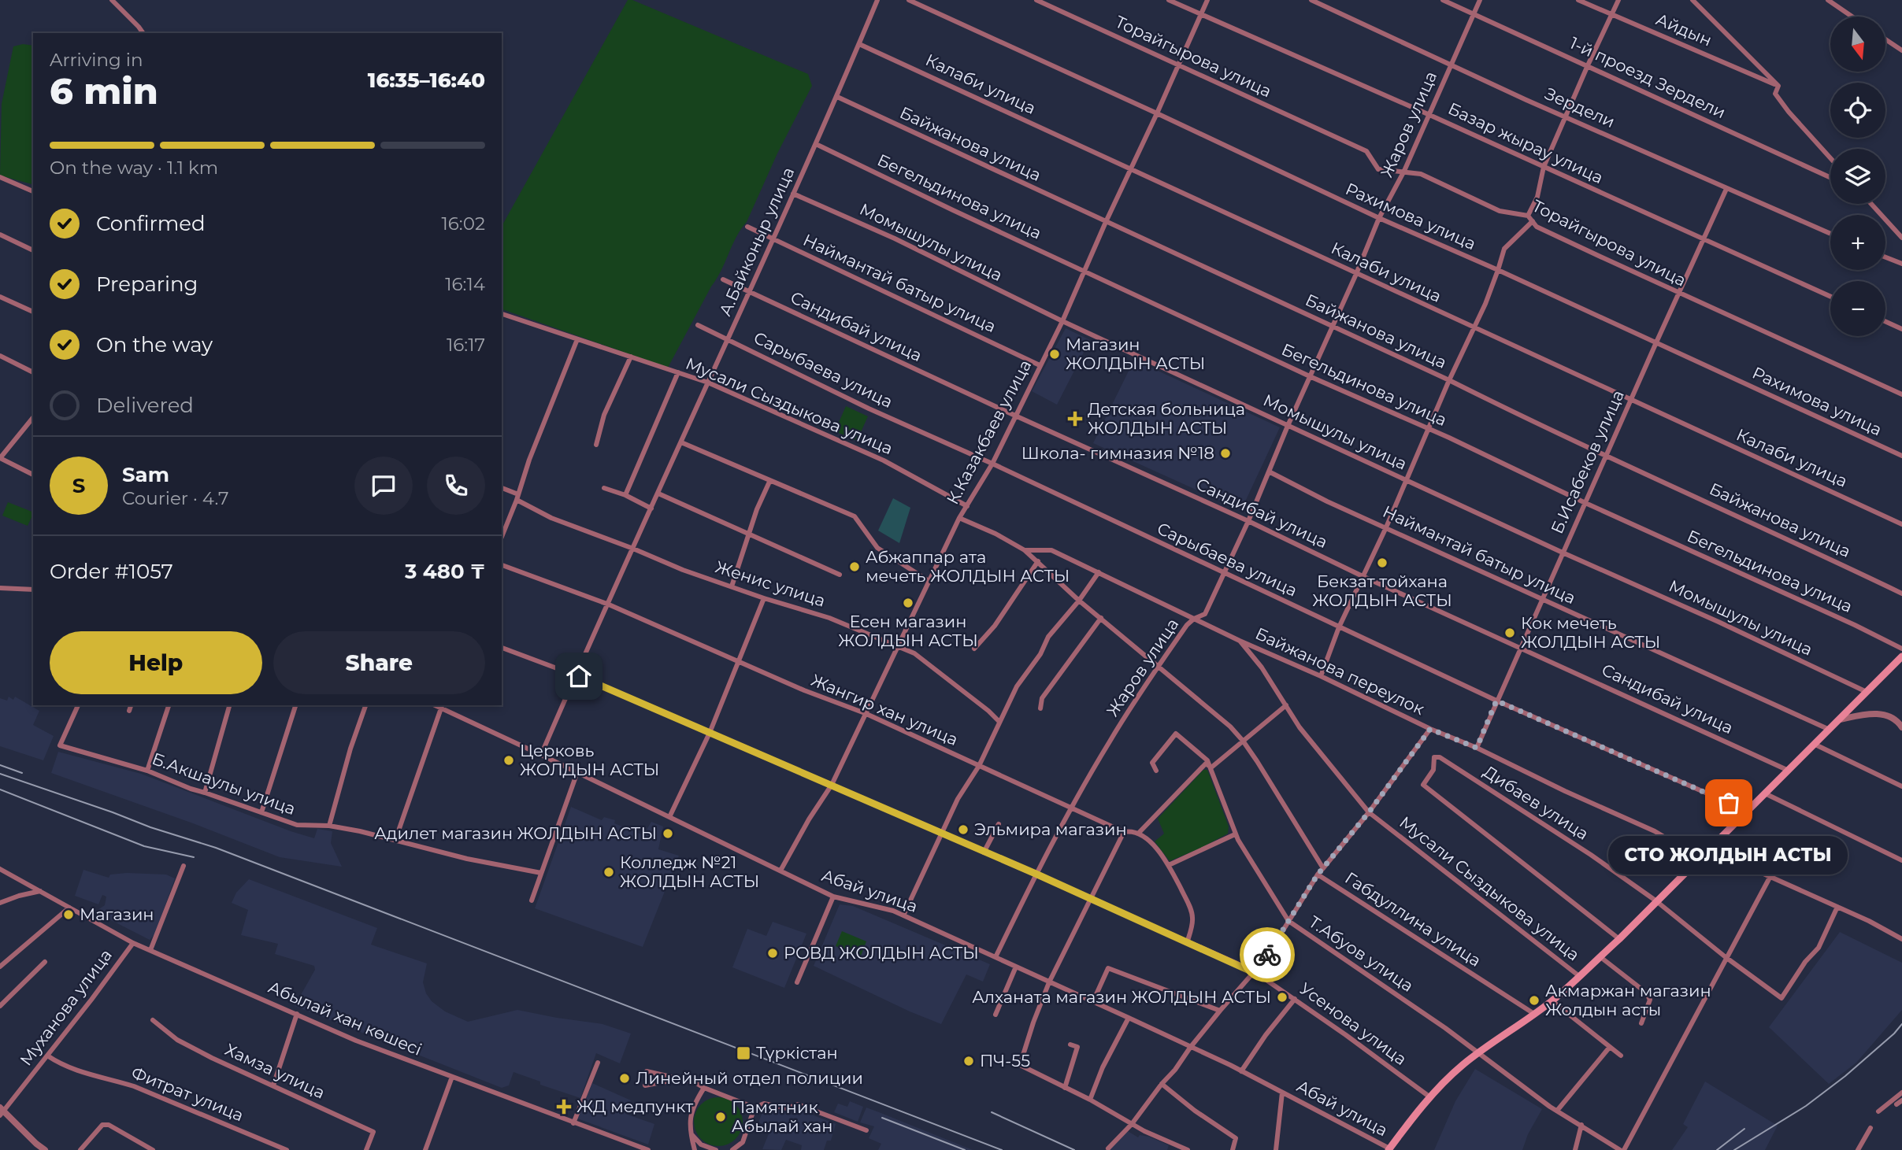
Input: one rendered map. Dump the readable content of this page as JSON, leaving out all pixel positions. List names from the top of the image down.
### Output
{
  "streets": {
    "street": [
      "Айдын",
      "Торайгырова улица",
      "1-й проезд Зердели",
      "Калаби улица",
      "Зердели",
      "Жаров улица",
      "Базар жырау улица",
      "Байжанова улица",
      "Бегельдинова улица",
      "Рахимова улица",
      "А.Байконыр улица",
      "Момышулы улица",
      "Наймантай батыр улица",
      "Сандибай улица",
      "Сарыбаева улица",
      "Мусали Сыздыкова улица",
      "К.Казакбаев улица",
      "Б.Исабеков улица",
      "Женис улица",
      "Байжанова переулок",
      "Жангир хан улица",
      "Б.Акшаулы улица",
      "Дибаев улица",
      "Абай улица",
      "Габдуллина улица",
      "Т.Абуов улица",
      "Муханова улица",
      "Абылай хан көшесі",
      "Усенова улица",
      "Хамза улица",
      "Фитрат улица"
    ]
  },
  "crossings": [
    ["Торайгырова улица", "Жаров улица"],
    ["Торайгырова улица", "К.Казакбаев улица"],
    ["Торайгырова улица", "Б.Исабеков улица"],
    ["1-й проезд Зердели", "Жаров улица"],
    ["Калаби улица", "Жаров улица"],
    ["Калаби улица", "А.Байконыр улица"],
    ["Калаби улица", "К.Казакбаев улица"],
    ["Калаби улица", "Б.Исабеков улица"],
    ["Зердели", "Жаров улица"],
    ["Зердели", "Б.Исабеков улица"],
    ["Жаров улица", "Базар жырау улица"],
    ["Жаров улица", "Байжанова улица"],
    ["Жаров улица", "Бегельдинова улица"],
    ["Жаров улица", "Рахимова улица"],
    ["Жаров улица", "Момышулы улица"],
    ["Жаров улица", "Наймантай батыр улица"],
    ["Жаров улица", "Сандибай улица"],
    ["Жаров улица", "Сарыбаева улица"],
    ["Жаров улица", "Байжанова переулок"],
    ["Жаров улица", "Жангир хан улица"],
    ["Жаров улица", "Абай улица"],
    ["Жаров улица", "Габдуллина улица"],
    ["Жаров улица", "Усенова улица"],
    ["Базар жырау улица", "К.Казакбаев улица"],
    ["Базар жырау улица", "Б.Исабеков улица"],
    ["Байжанова улица", "А.Байконыр улица"],
    ["Байжанова улица", "К.Казакбаев улица"],
    ["Байжанова улица", "Б.Исабеков улица"],
    ["Бегельдинова улица", "А.Байконыр улица"],
    ["Бегельдинова улица", "К.Казакбаев улица"],
    ["Бегельдинова улица", "Б.Исабеков улица"],
    ["Рахимова улица", "К.Казакбаев улица"],
    ["Рахимова улица", "Б.Исабеков улица"],
    ["А.Байконыр улица", "Момышулы улица"],
    ["А.Байконыр улица", "Наймантай батыр улица"],
    ["А.Байконыр улица", "Сандибай улица"],
    ["А.Байконыр улица", "Сарыбаева улица"],
    ["А.Байконыр улица", "Мусали Сыздыкова улица"],
    ["А.Байконыр улица", "Женис улица"],
    ["А.Байконыр улица", "Жангир хан улица"],
    ["А.Байконыр улица", "Абай улица"],
    ["А.Байконыр улица", "Усенова улица"],
    ["Момышулы улица", "К.Казакбаев улица"],
    ["Момышулы улица", "Б.Исабеков улица"],
    ["Наймантай батыр улица", "К.Казакбаев улица"],
    ["Наймантай батыр улица", "Б.Исабеков улица"],
    ["Сандибай улица", "К.Казакбаев улица"],
    ["Сандибай улица", "Б.Исабеков улица"],
    ["Сарыбаева улица", "К.Казакбаев улица"],
    ["Сарыбаева улица", "Б.Исабеков улица"],
    ["Мусали Сыздыкова улица", "К.Казакбаев улица"],
    ["Мусали Сыздыкова улица", "Байжанова переулок"],
    ["К.Казакбаев улица", "Женис улица"],
    ["К.Казакбаев улица", "Жангир хан улица"],
    ["К.Казакбаев улица", "Абай улица"],
    ["К.Казакбаев улица", "Габдуллина улица"],
    ["К.Казакбаев улица", "Усенова улица"],
    ["Б.Исабеков улица", "Байжанова переулок"],
    ["Байжанова переулок", "Габдуллина улица"],
    ["Муханова улица", "Абылай хан көшесі"],
    ["Муханова улица", "Фитрат улица"]
  ],
  "places": {
    "other": [
      "Магазин ЖОЛДЫН АСТЫ",
      "Школа- гимназия №18",
      "Бекзат тойхана ЖОЛДЫН АСТЫ",
      "Абжаппар ата мечеть ЖОЛДЫН АСТЫ",
      "Есен магазин ЖОЛДЫН АСТЫ",
      "Кок мечеть ЖОЛДЫН АСТЫ",
      "Церковь ЖОЛДЫН АСТЫ",
      "СТО ЖОЛДЫН АСТЫ",
      "Эльмира магазин",
      "Адилет магазин ЖОЛДЫН АСТЫ",
      "Колледж №21 ЖОЛДЫН АСТЫ",
      "Магазин",
      "РОВД ЖОЛДЫН АСТЫ",
      "Алханата магазин ЖОЛДЫН АСТЫ",
      "Акмаржан магазин Жолдын асты",
      "ПЧ-55",
      "Линейный отдел полиции",
      "Памятник Абылай хан"
    ],
    "health": ["Детская больница ЖОЛДЫН АСТЫ", "ЖД медпункт"],
    "transit": ["Түркістан"]
  },
  "north": "bottom",
  "page": {
    "map_buttons": ["+", "−"],
    "heading": ["6 min", "Arriving in", "16:35–16:40"],
    "panel": [
      "Sam",
      "Courier · 4.7",
      "Order #1057",
      "3 480 ₸"
    ],
    "bar": "On the way · 1.1 km",
    "list": [
      ["Confirmed", "16:02"],
      ["Preparing", "16:14"],
      ["On the way", "16:17"],
      "Delivered"
    ],
    "round": "S",
    "buttons": ["Help", "Share"],
    "bubble": "СТО ЖОЛДЫН АСТЫ"
  }
}
